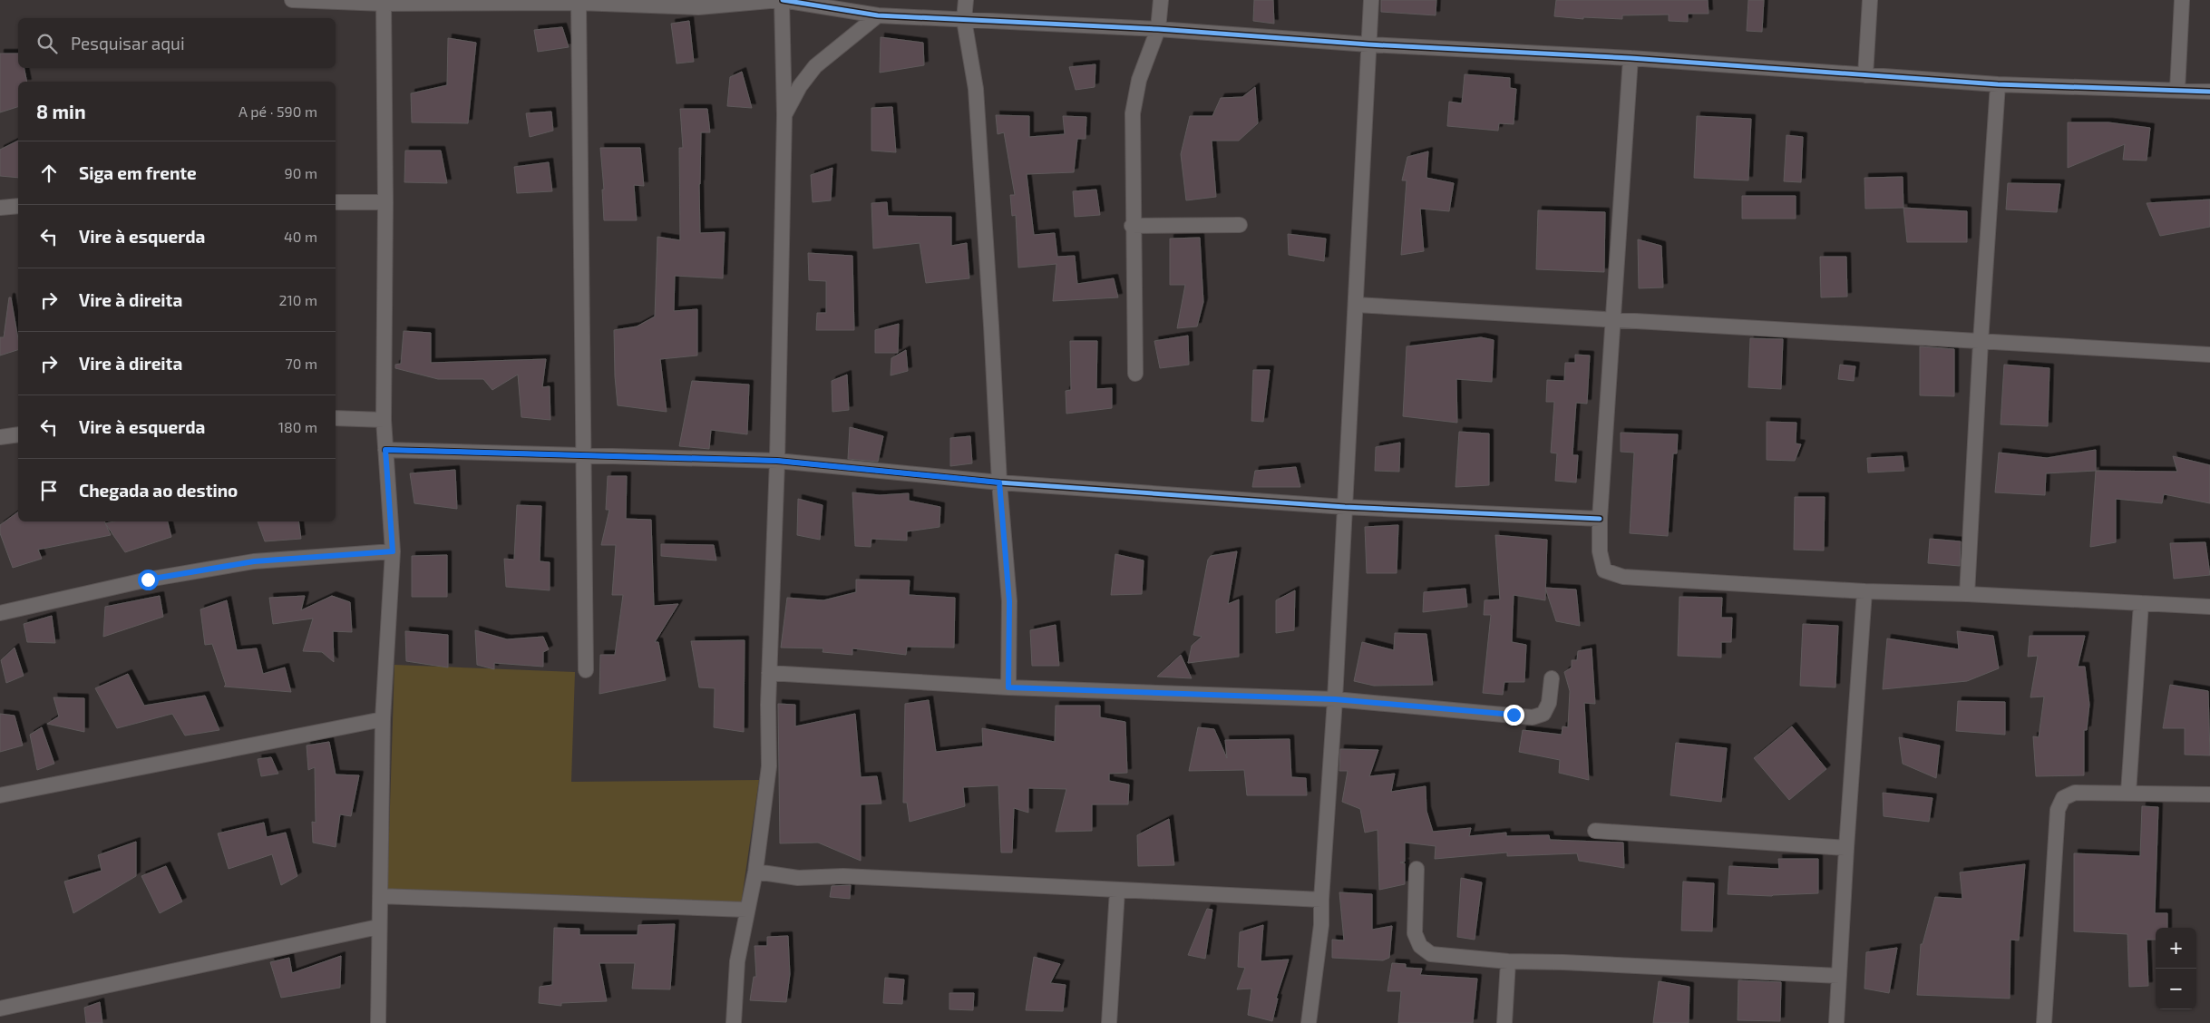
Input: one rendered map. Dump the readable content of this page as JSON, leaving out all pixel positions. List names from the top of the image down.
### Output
{
  "page": {
    "search": "Pesquisar aqui",
    "heading": ["8 min", "A pé · 590 m"],
    "list": [
      ["Siga em frente", "90 m"],
      ["Vire à esquerda", "40 m"],
      ["Vire à direita", "210 m"],
      ["Vire à direita", "70 m"],
      ["Vire à esquerda", "180 m"],
      "Chegada ao destino"
    ],
    "map_buttons": ["+", "−"]
  }
}
